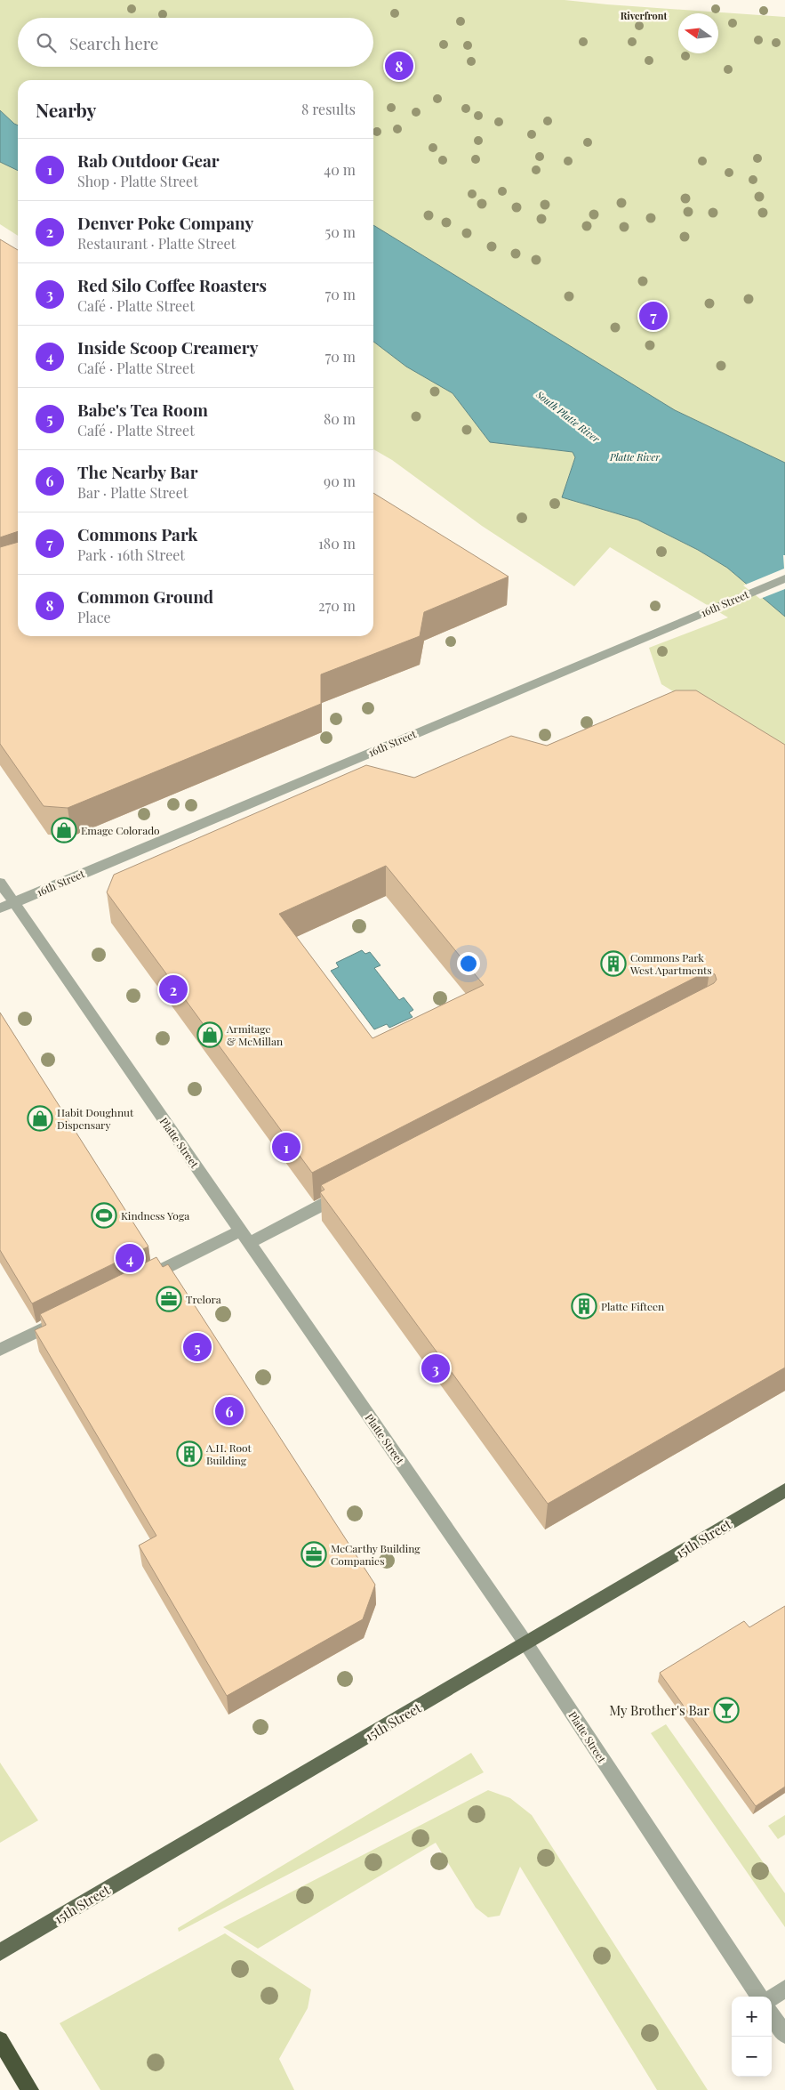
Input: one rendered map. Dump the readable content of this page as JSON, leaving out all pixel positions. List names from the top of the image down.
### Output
{
  "streets": {
    "main road": ["15th Street"],
    "street": ["16th Street", "Platte Street"]
  },
  "crossings": [
    ["16th Street", "Platte Street"],
    ["Platte Street", "15th Street"]
  ],
  "districts": ["Riverfront"],
  "water": ["South Platte River", "Platte River"],
  "places": {
    "shop": ["Emage Colorado", "Armitage & McMillan", "Habit Doughnut Dispensary"],
    "building": ["Commons Park West Apartments", "Platte Fifteen", "A.H. Root Building"],
    "sports": ["Kindness Yoga"],
    "office": ["Trelora", "McCarthy Building Companies"],
    "bar": ["My Brother's Bar"]
  },
  "north": "left",
  "page": {
    "search": "Search here",
    "pins": [
      "8",
      "7",
      "2",
      "1",
      "4",
      "5",
      "3",
      "6"
    ],
    "heading": ["Nearby", "8 results"],
    "list": [
      {
        "mark": "1",
        "name": "Rab Outdoor Gear",
        "note": "Shop · Platte Street",
        "value": "40 m"
      },
      {
        "mark": "2",
        "name": "Denver Poke Company",
        "note": "Restaurant · Platte Street",
        "value": "50 m"
      },
      {
        "mark": "3",
        "name": "Red Silo Coffee Roasters",
        "note": "Café · Platte Street",
        "value": "70 m"
      },
      {
        "mark": "4",
        "name": "Inside Scoop Creamery",
        "note": "Café · Platte Street",
        "value": "70 m"
      },
      {
        "mark": "5",
        "name": "Babe's Tea Room",
        "note": "Café · Platte Street",
        "value": "80 m"
      },
      {
        "mark": "6",
        "name": "The Nearby Bar",
        "note": "Bar · Platte Street",
        "value": "90 m"
      },
      {
        "mark": "7",
        "name": "Commons Park",
        "note": "Park · 16th Street",
        "value": "180 m"
      },
      {
        "mark": "8",
        "name": "Common Ground",
        "note": "Place",
        "value": "270 m"
      }
    ],
    "map_buttons": ["+", "−"]
  }
}
